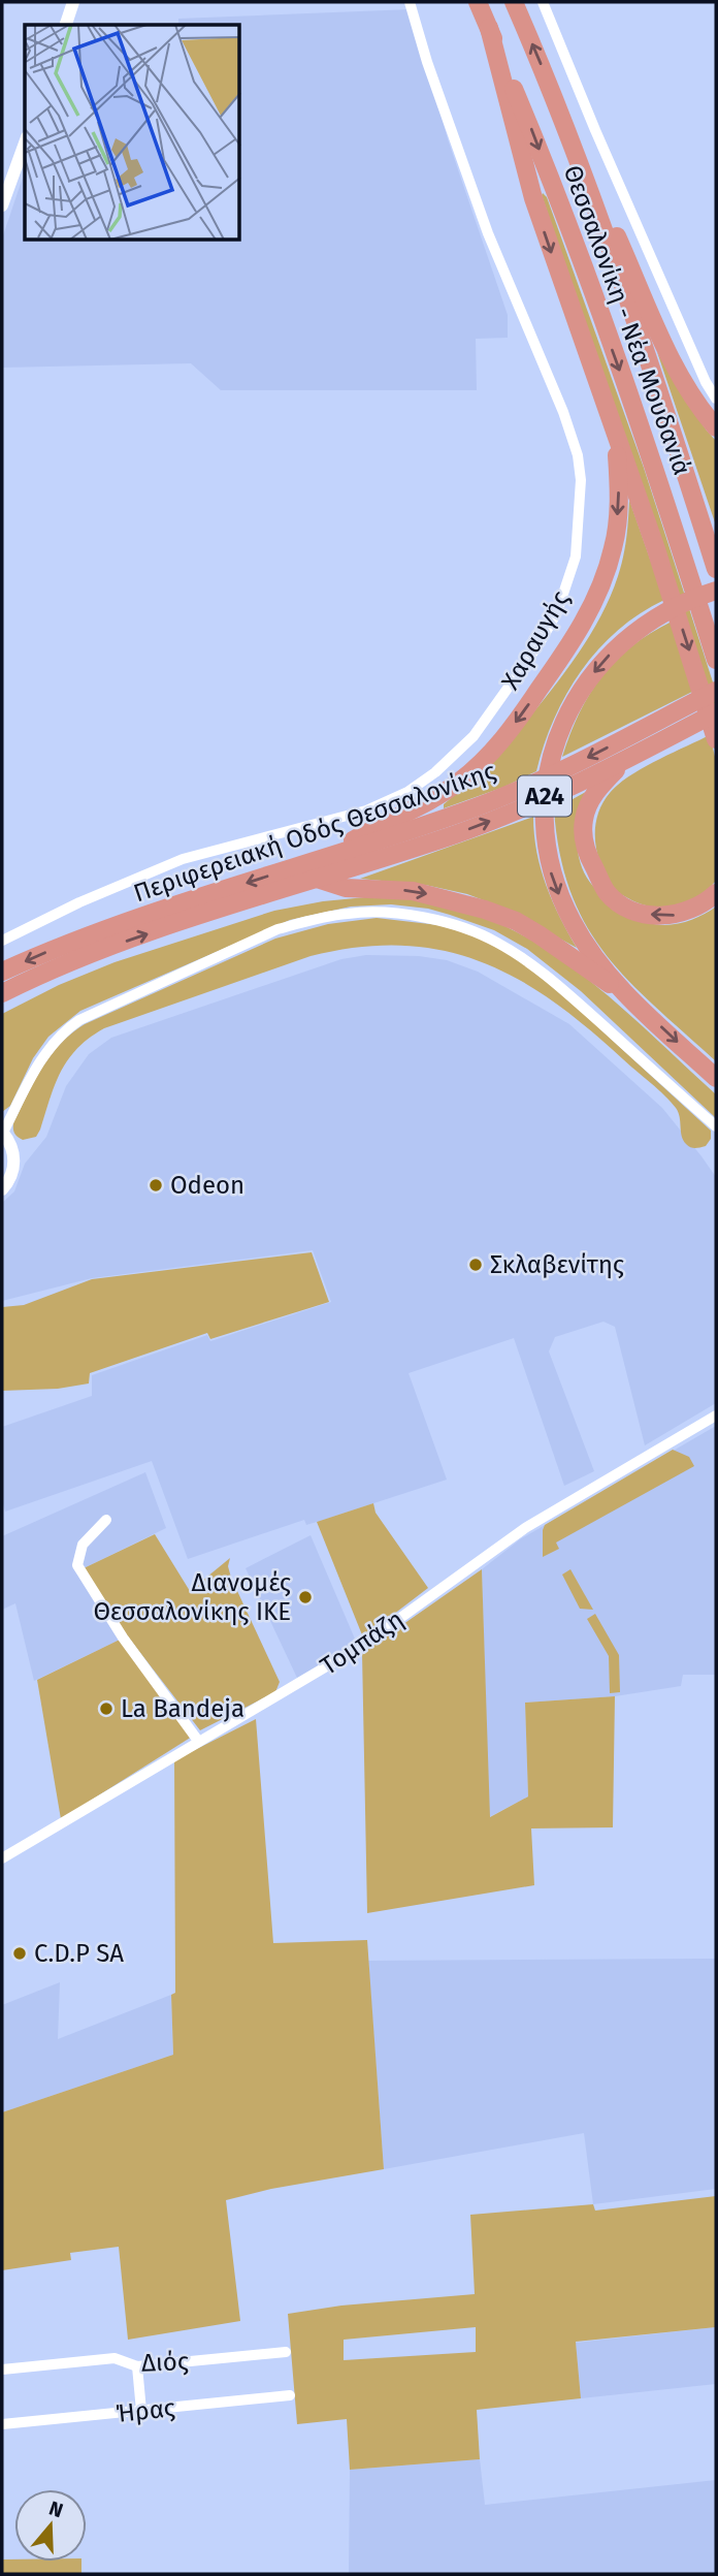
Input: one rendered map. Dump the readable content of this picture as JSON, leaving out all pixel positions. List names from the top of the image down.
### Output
{
  "streets": {
    "highway": ["Θεσσαλονίκη - Νέα Μουδανιά", "Α24", "Περιφερειακή Οδός Θεσσαλονίκης"],
    "street": [
      "Χαραυγής",
      "Τομπάζη",
      "Διός",
      "Ήρας"
    ]
  },
  "places": [
    "Odeon",
    "Σκλαβενίτης",
    "Διανομές Θεσσαλονίκης ΙΚΕ",
    "La Bandeja",
    "C.D.P SA"
  ],
  "north": "top"
}
